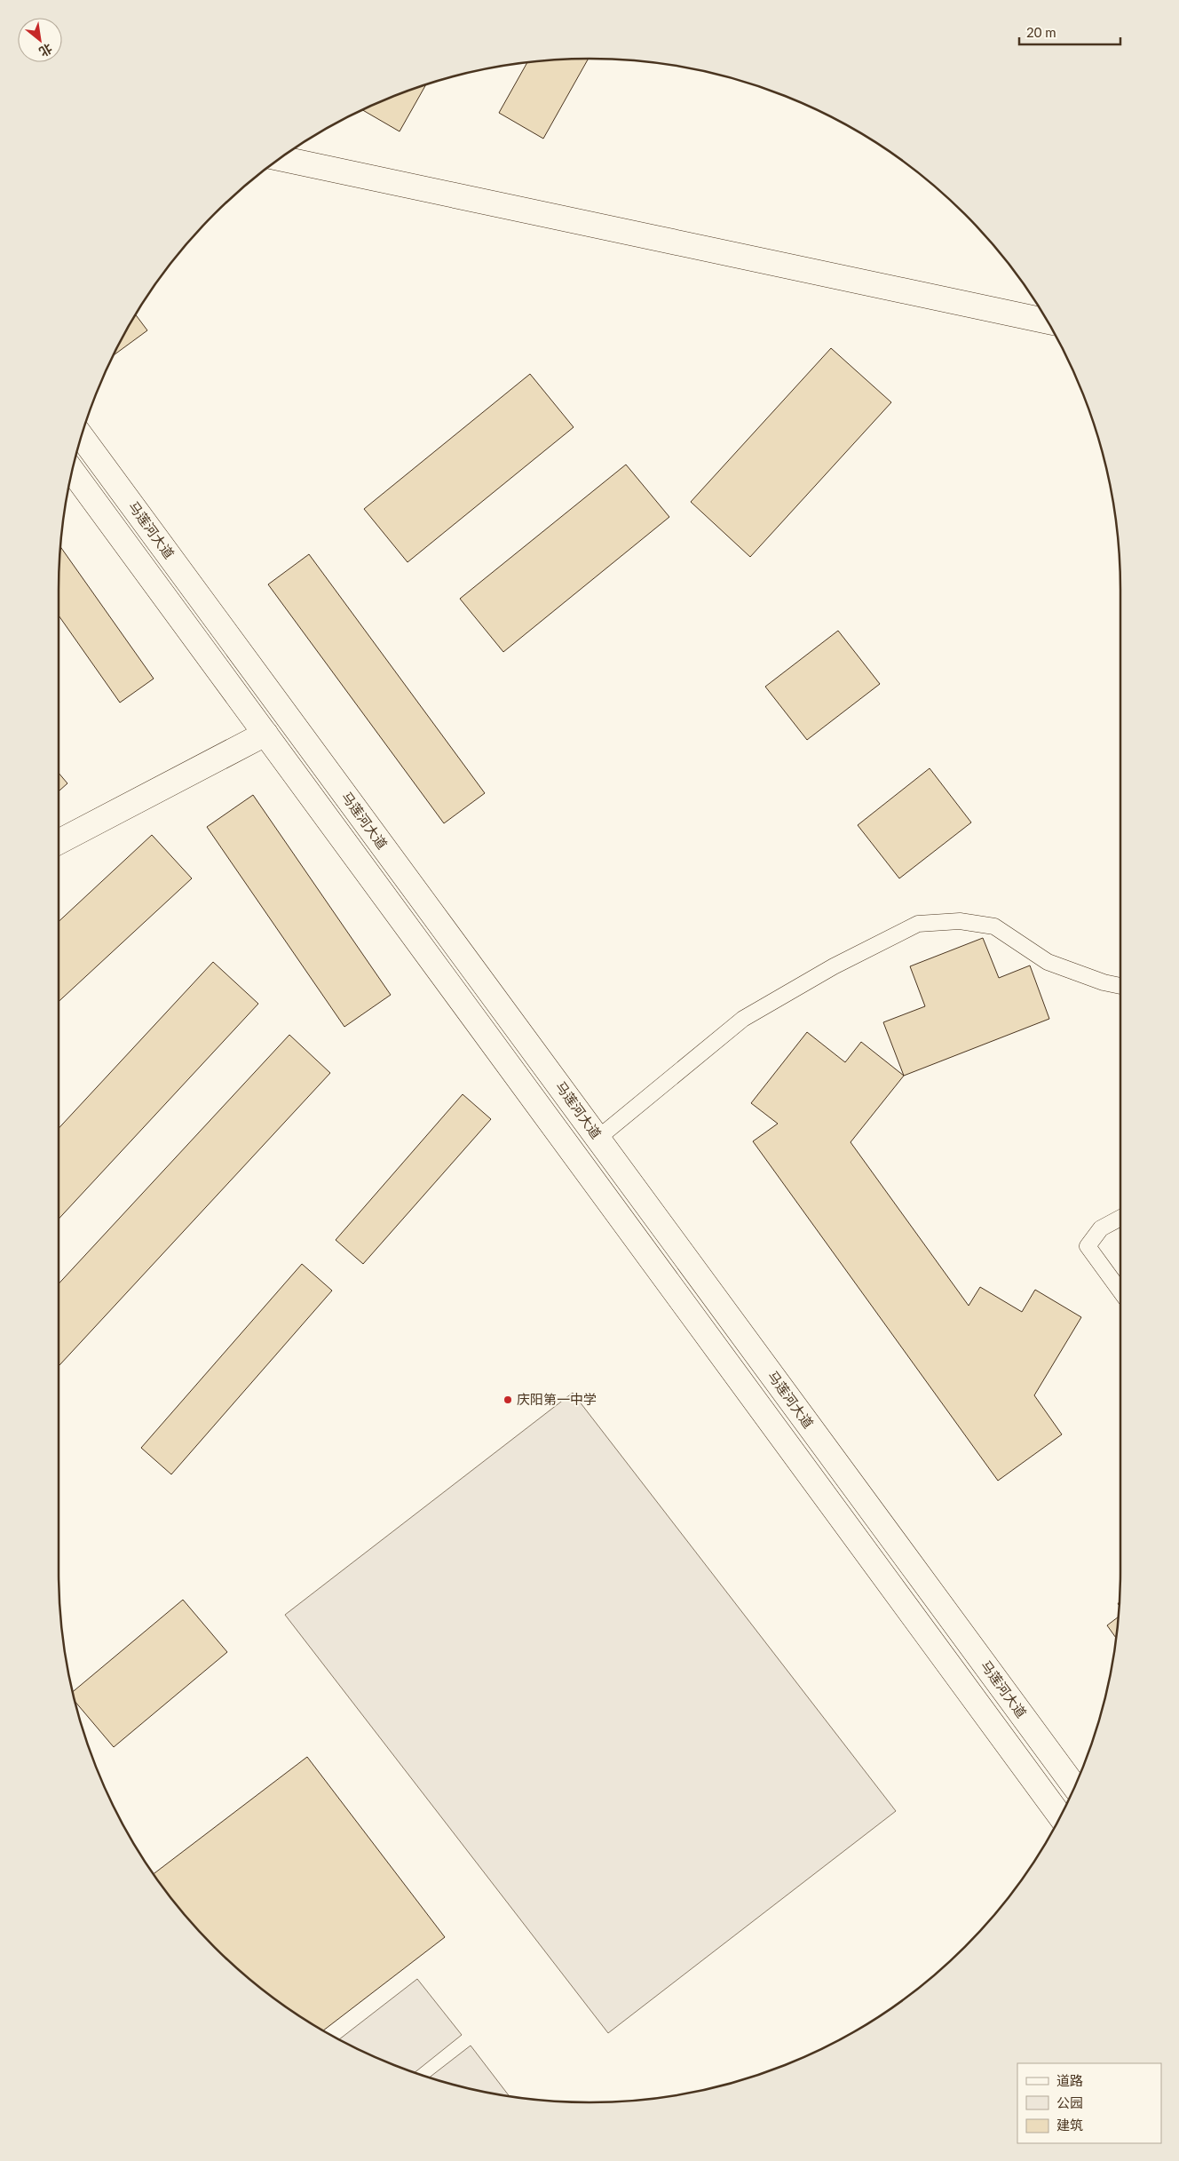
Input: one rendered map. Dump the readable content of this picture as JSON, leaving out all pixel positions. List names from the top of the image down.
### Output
{
  "streets": {
    "street": ["马莲河大道"]
  },
  "places": ["庆阳第一中学"],
  "legend": ["道路", "公园", "建筑"],
  "scale_bar": "20 m",
  "north": "bottom right"
}
